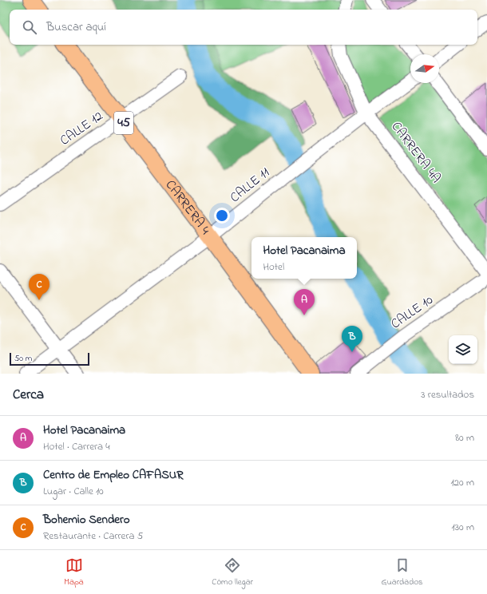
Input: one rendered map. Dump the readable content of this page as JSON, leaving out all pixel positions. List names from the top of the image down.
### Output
{
  "streets": {
    "main road": ["45", "CARRERA 4"],
    "street": [
      "CALLE 12",
      "CARRERA 4A",
      "CALLE 11",
      "CALLE 10"
    ]
  },
  "crossings": [
    ["CALLE 12", "CARRERA 4"],
    ["CARRERA 4A", "CALLE 11"],
    ["CALLE 11", "CARRERA 4"]
  ],
  "scale_bar": "50 m",
  "north": "right",
  "page": {
    "search": "Buscar aquí",
    "popup": ["Hotel Pacanaima", "Hotel"],
    "pins": ["C", "A", "B"],
    "scale": "50 m",
    "heading": ["Cerca", "3 resultados"],
    "list": [
      {
        "mark": "A",
        "name": "Hotel Pacanaima",
        "note": "Hotel · Carrera 4",
        "value": "80 m"
      },
      {
        "mark": "B",
        "name": "Centro de Empleo CAFASUR",
        "note": "Lugar · Calle 10",
        "value": "120 m"
      },
      {
        "mark": "C",
        "name": "Bohemio Sendero",
        "note": "Restaurante · Carrera 5",
        "value": "130 m"
      }
    ],
    "nav": ["Mapa", "Cómo llegar", "Guardados"]
  }
}
